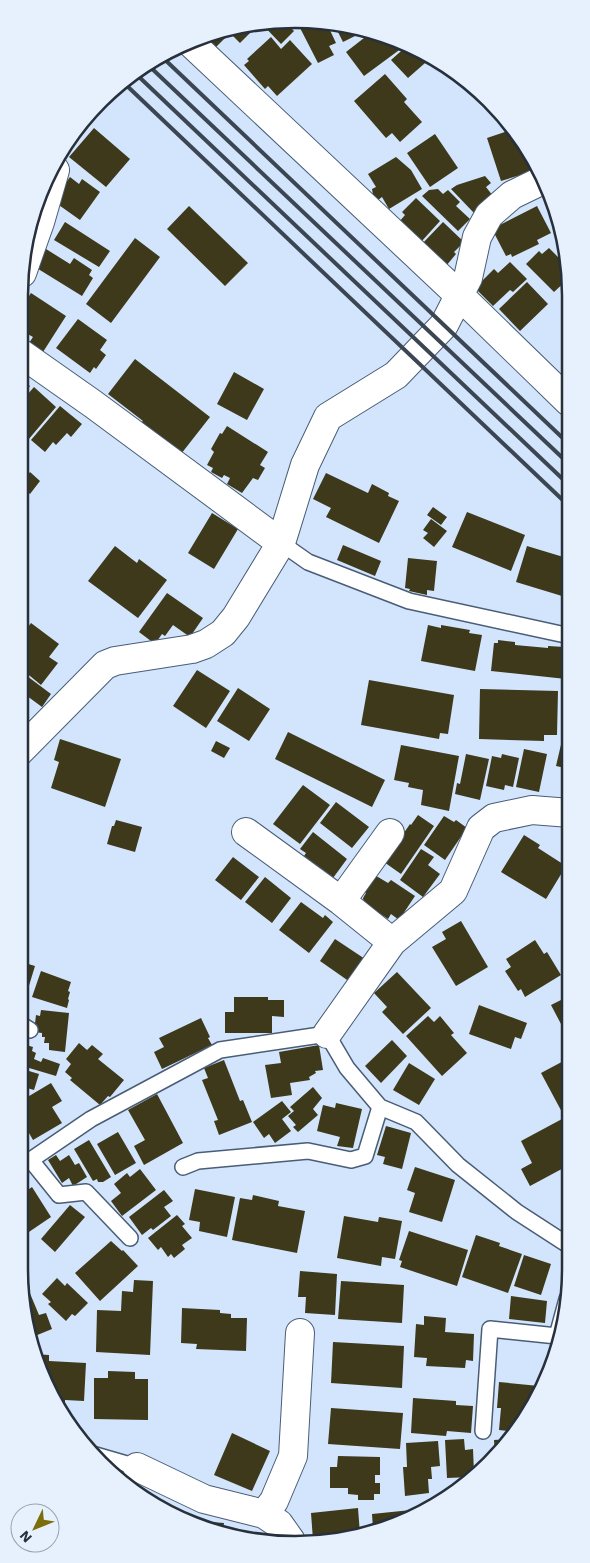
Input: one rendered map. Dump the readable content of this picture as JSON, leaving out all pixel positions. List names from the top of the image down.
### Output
{
  "north": "bottom left"
}
